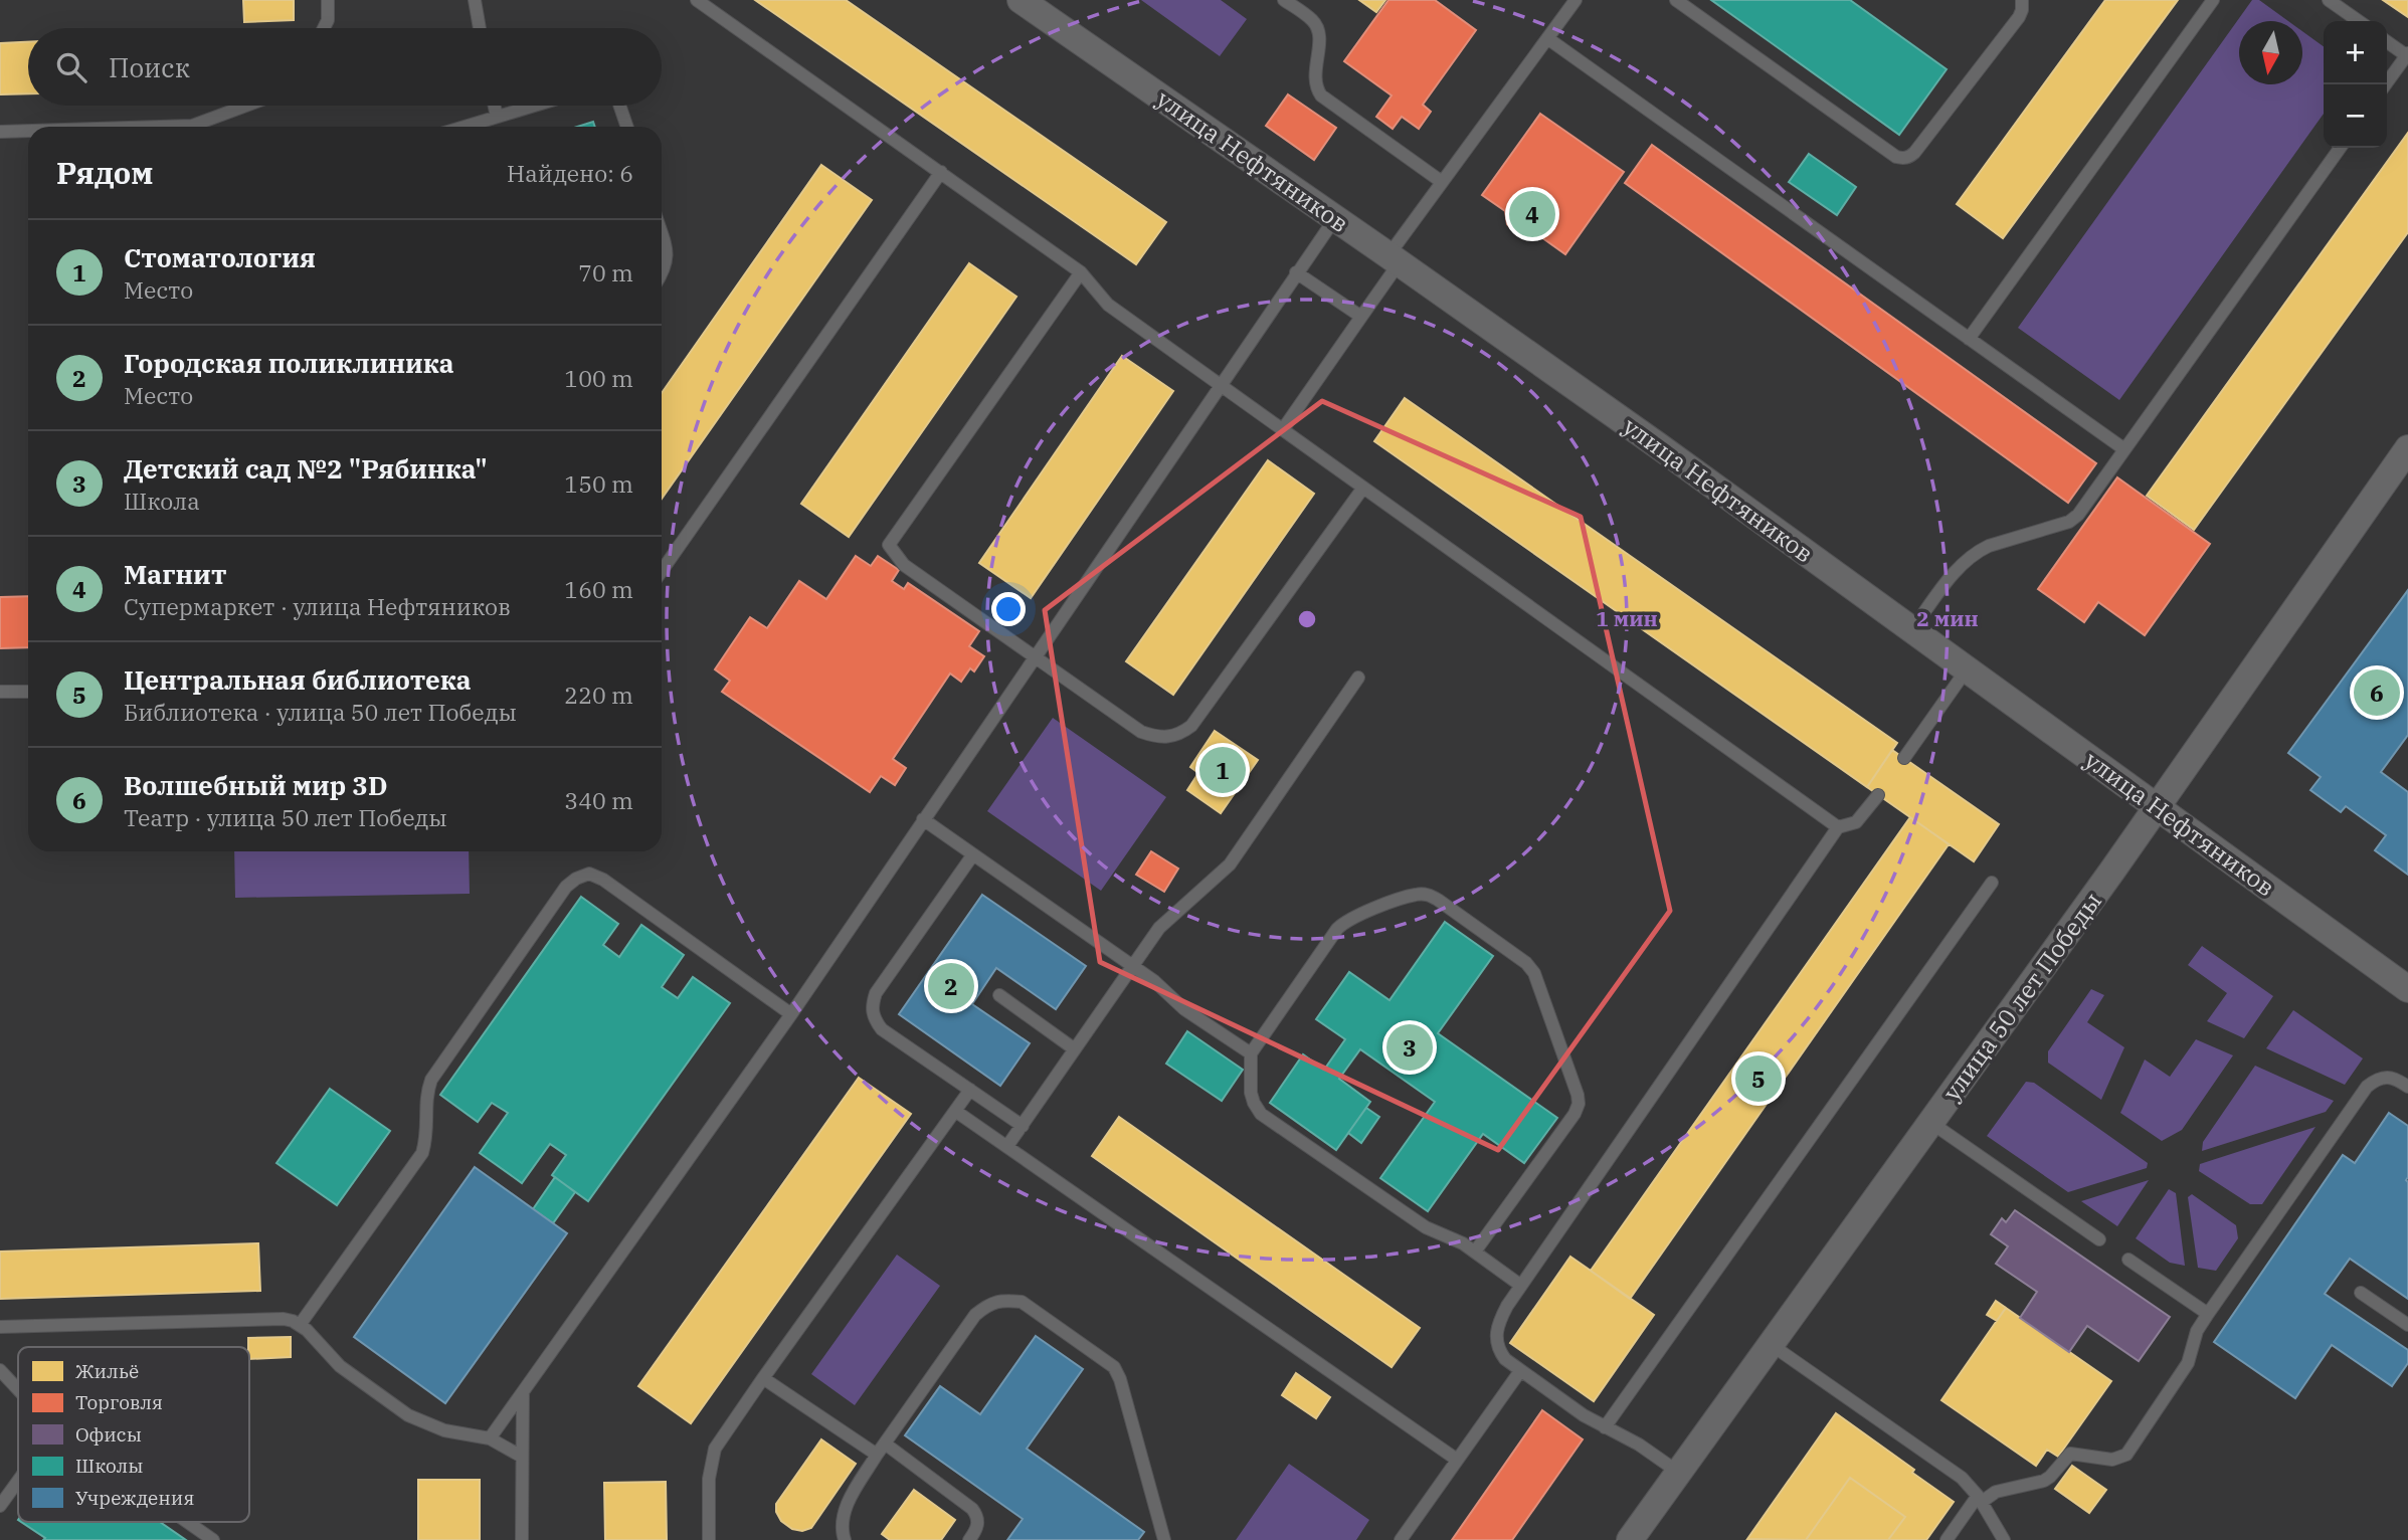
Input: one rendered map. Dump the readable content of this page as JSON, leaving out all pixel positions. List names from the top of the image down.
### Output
{
  "streets": {
    "street": ["улица Нефтяников", "улица 50 лет Победы"]
  },
  "crossings": [
    ["улица Нефтяников", "улица 50 лет Победы"]
  ],
  "legend": [
    "Жильё",
    "Торговля",
    "Офисы",
    "Школы",
    "Учреждения"
  ],
  "north": "bottom",
  "page": {
    "map_buttons": ["+", "−"],
    "search": "Поиск",
    "heading": ["Рядом", "Найдено: 6"],
    "pins": [
      "4",
      "6",
      "1",
      "2",
      "3",
      "5"
    ],
    "list": [
      {
        "mark": "1",
        "name": "Стоматология",
        "note": "Место",
        "value": "70 m"
      },
      {
        "mark": "2",
        "name": "Городская поликлиника",
        "note": "Место",
        "value": "100 m"
      },
      {
        "mark": "3",
        "name": "Детский сад №2 \"Рябинка\"",
        "note": "Школа",
        "value": "150 m"
      },
      {
        "mark": "4",
        "name": "Магнит",
        "note": "Супермаркет · улица Нефтяников",
        "value": "160 m"
      },
      {
        "mark": "5",
        "name": "Центральная библиотека",
        "note": "Библиотека · улица 50 лет Победы",
        "value": "220 m"
      },
      {
        "mark": "6",
        "name": "Волшебный мир 3D",
        "note": "Театр · улица 50 лет Победы",
        "value": "340 m"
      }
    ]
  },
  "rings": ["1 мин", "2 мин"]
}
